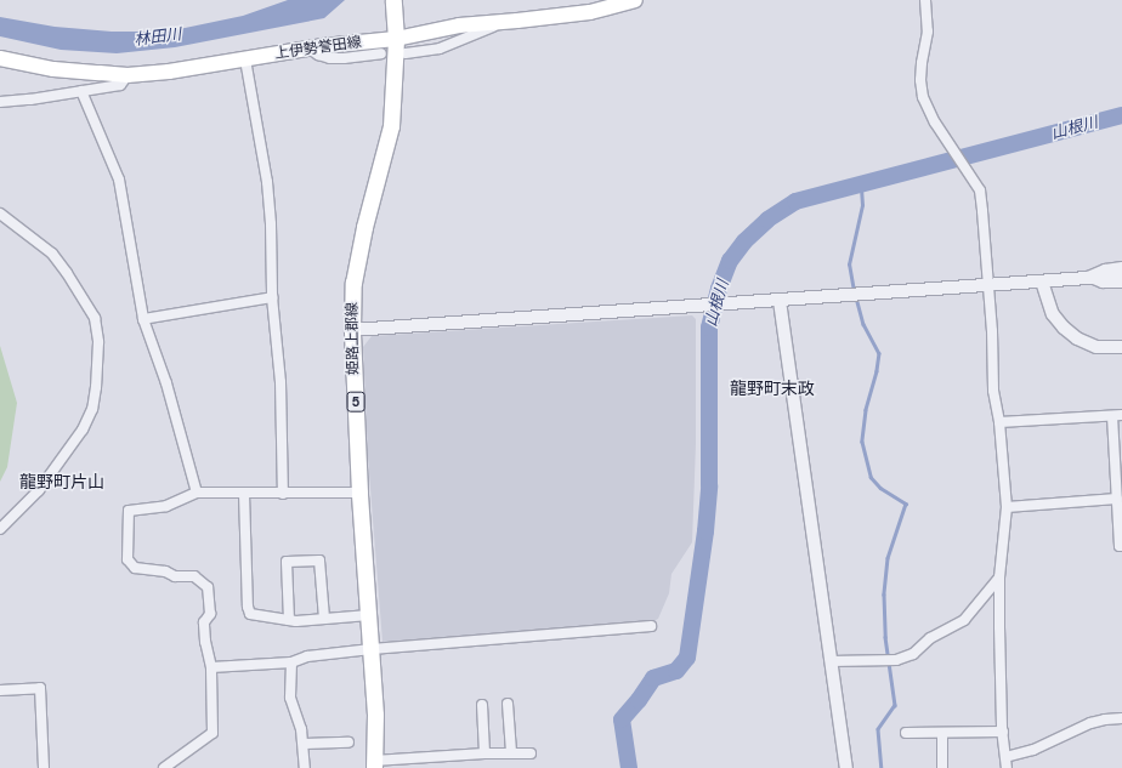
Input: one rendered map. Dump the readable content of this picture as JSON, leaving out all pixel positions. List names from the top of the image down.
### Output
{
  "streets": {
    "main road": ["上伊勢誉田線", "姫路上郡線", "5"]
  },
  "crossings": [
    ["上伊勢誉田線", "姫路上郡線"]
  ],
  "districts": ["龍野町末政", "龍野町片山"],
  "water": ["林田川", "山根川"]
}
